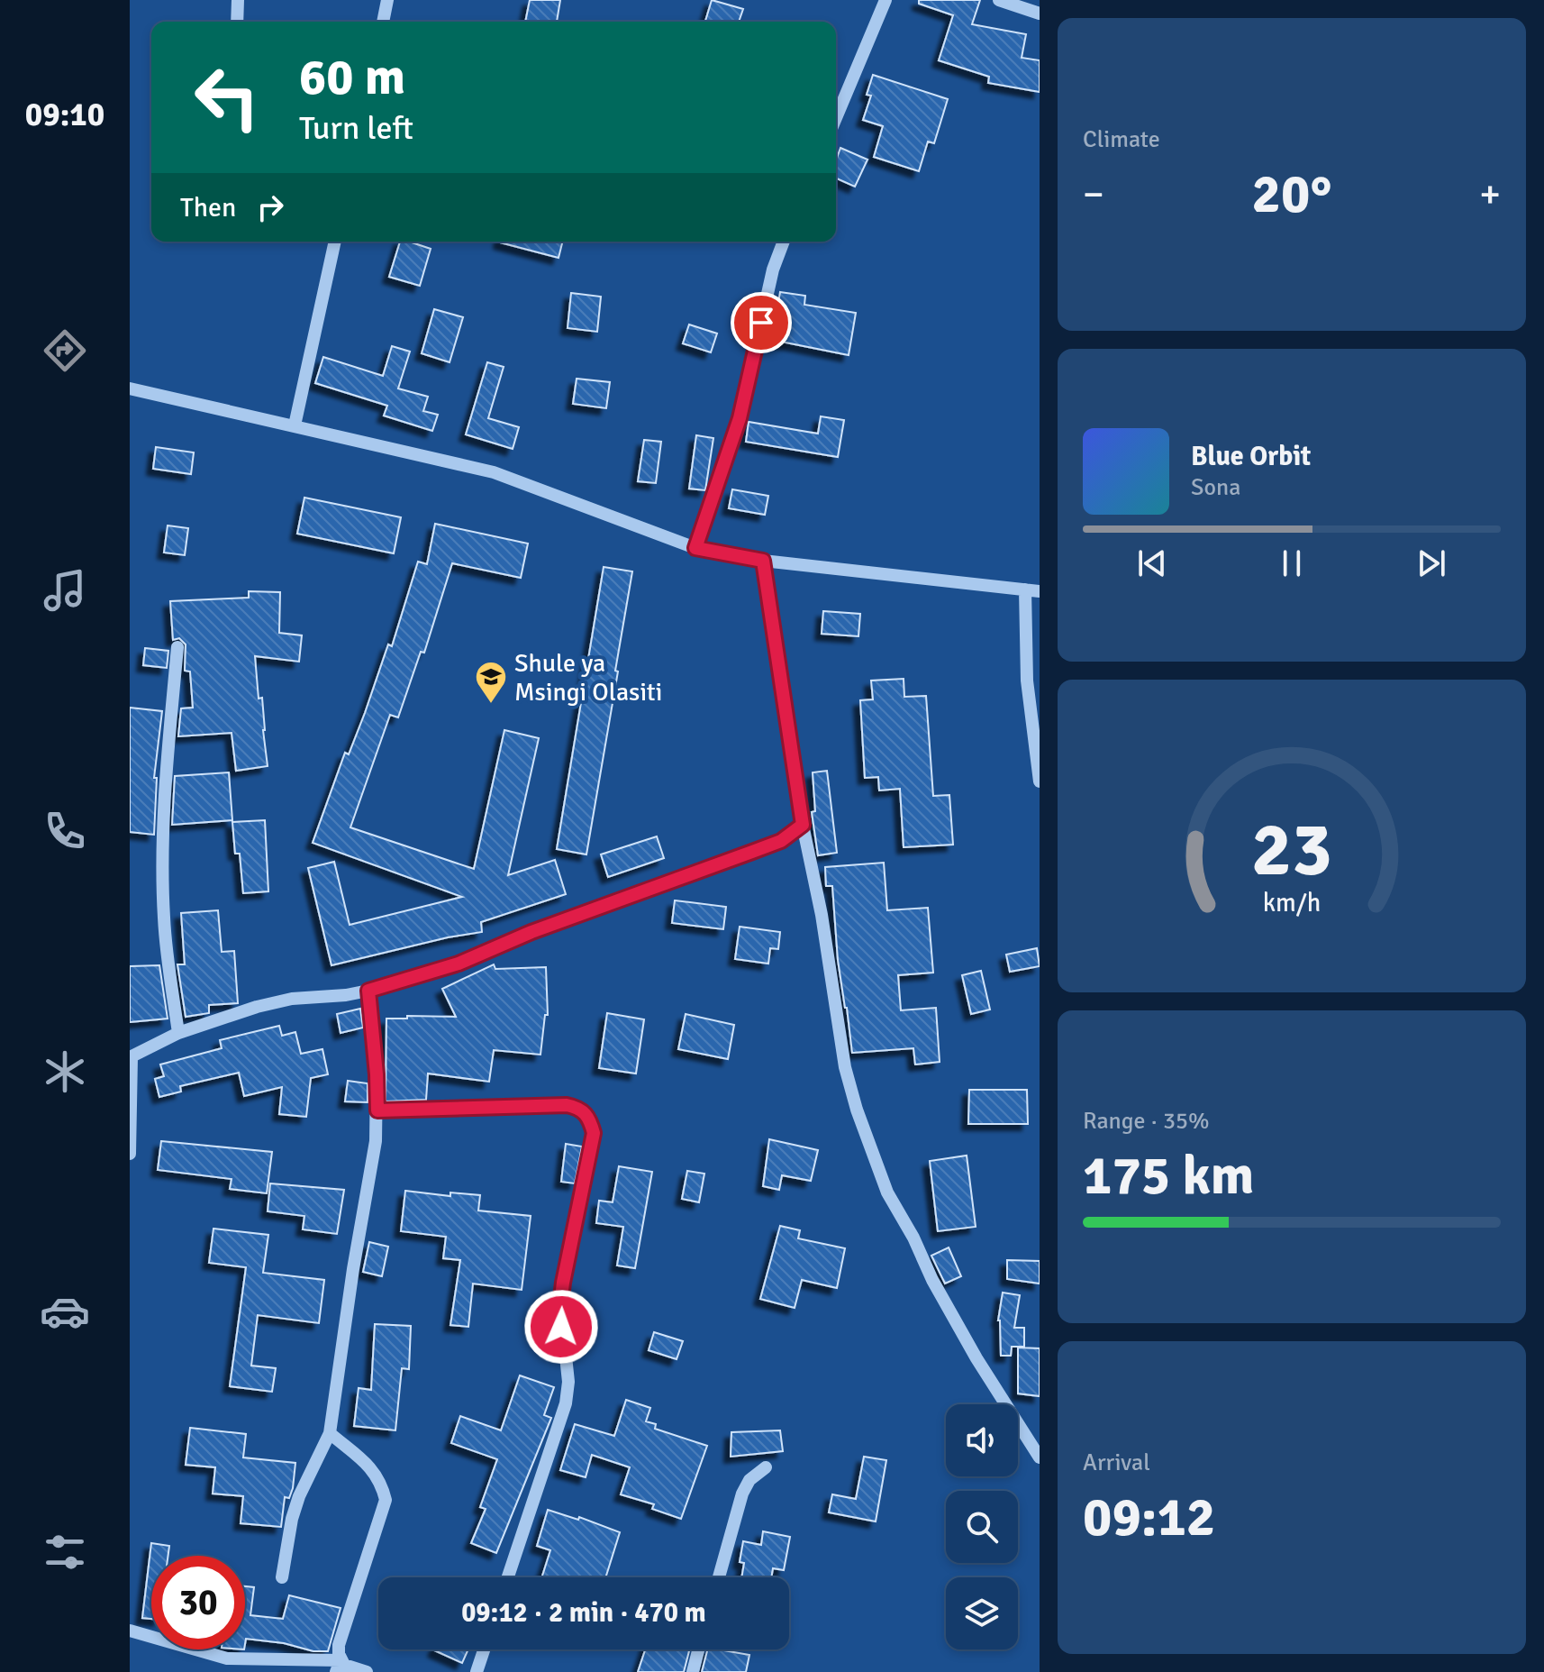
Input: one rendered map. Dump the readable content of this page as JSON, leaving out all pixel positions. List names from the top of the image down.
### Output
{
  "places": {
    "school or university": ["Shule ya Msingi Olasiti"]
  },
  "page": {
    "tabs": "09:10",
    "tile": [
      "Climate",
      ["Range · 35%", "175 km"],
      ["Arrival", "09:12"]
    ],
    "turn": ["60 m", "Turn left"],
    "heat": ["−", "20°", "+"],
    "then": "Then",
    "song": ["Blue Orbit", "Sona"],
    "limit": "30",
    "trip": "09:12 · 2 min · 470 m",
    "gauge": ["23", "km/h"]
  }
}
